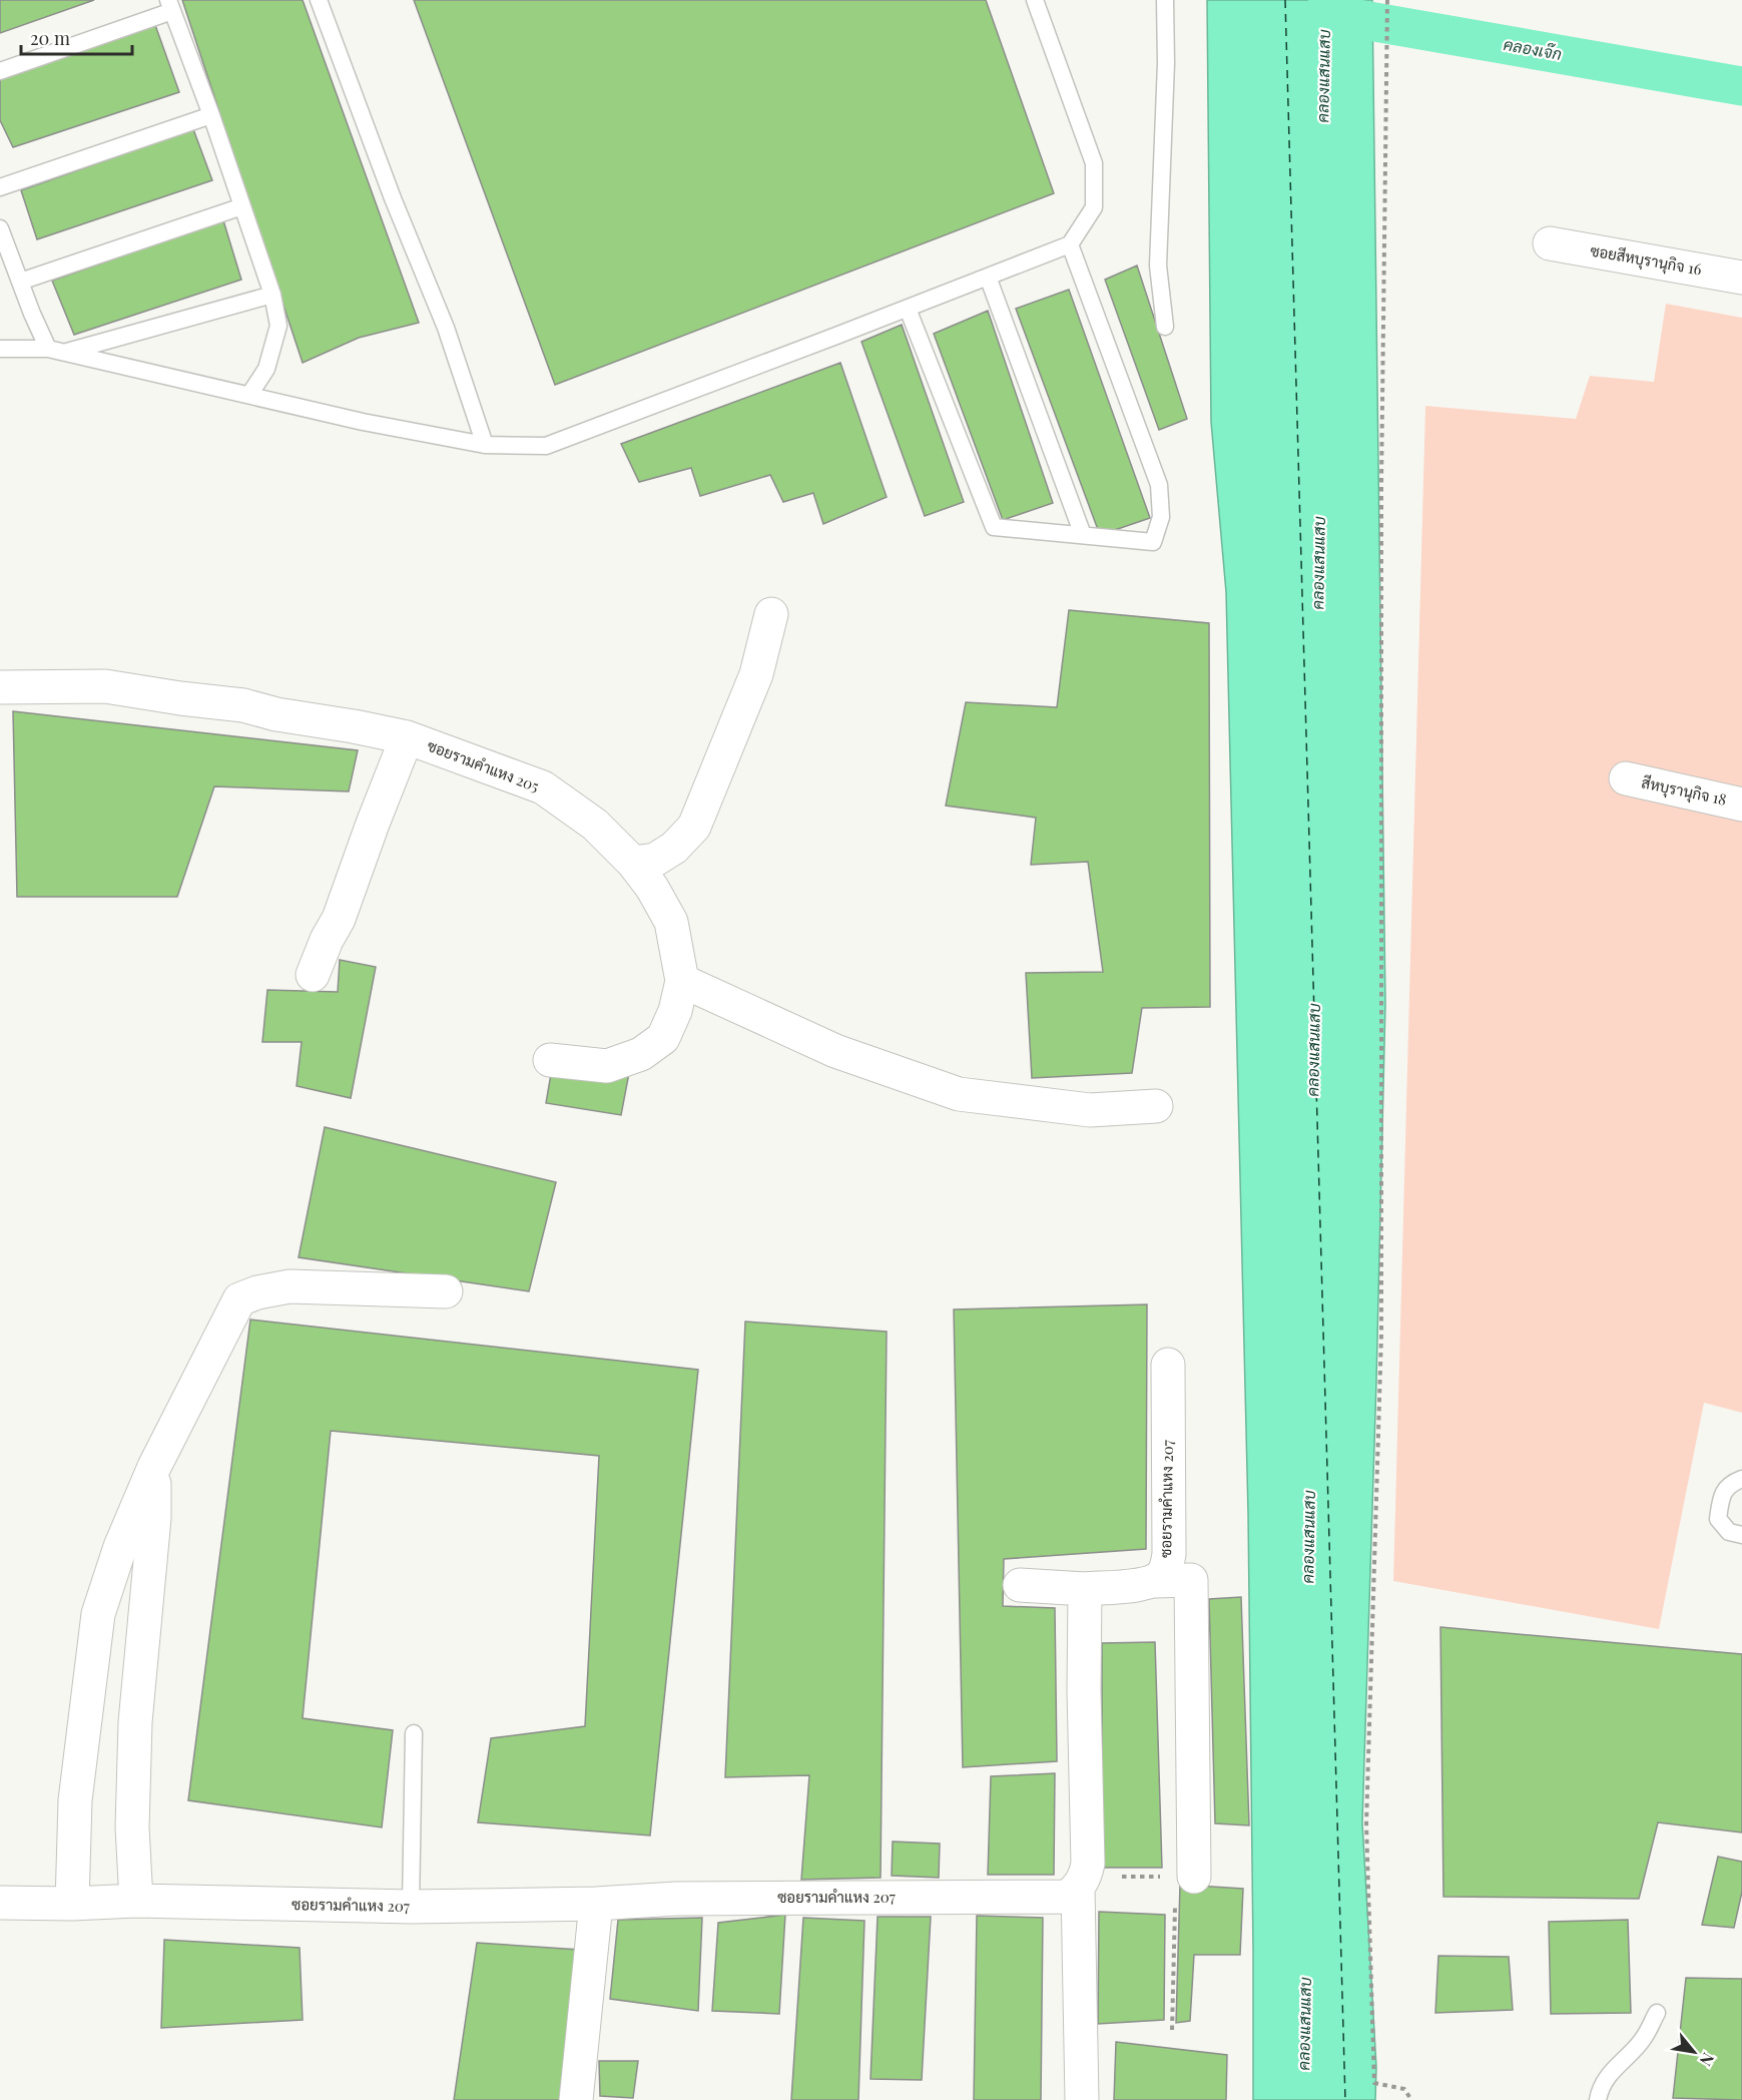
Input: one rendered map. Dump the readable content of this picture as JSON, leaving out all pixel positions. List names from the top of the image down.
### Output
{
  "streets": {
    "street": [
      "ซอยสีหบุรานุกิจ 16",
      "ซอยรามคำแหง 205",
      "สีหบุรานุกิจ 18",
      "ซอยรามคำแหง 207"
    ]
  },
  "water": ["คลองเจ๊ก", "คลองแสนแสบ"],
  "scale_bar": "20 m",
  "north": "bottom right"
}
